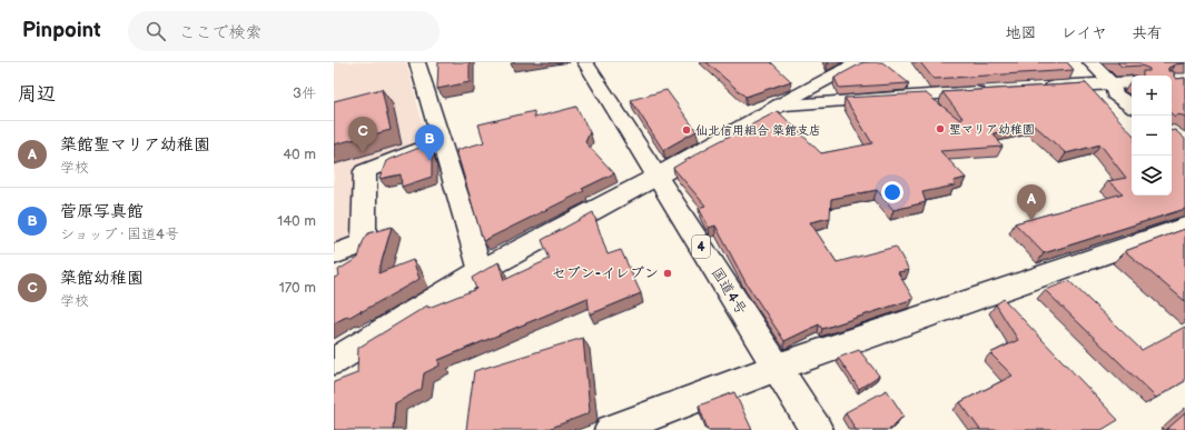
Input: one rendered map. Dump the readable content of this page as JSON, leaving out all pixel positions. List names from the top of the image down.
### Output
{
  "streets": {
    "main road": ["4", "国道4号"]
  },
  "places": ["聖マリア幼稚園", "仙北信用組合 築館支店", "セブン-イレブン"],
  "page": {
    "header": "Pinpoint",
    "search": "ここで検索",
    "nav": ["地図", "レイヤ", "共有"],
    "heading": ["周辺", "3件"],
    "map_buttons": ["+", "−"],
    "pins": ["C", "B", "A"],
    "list": [
      {
        "mark": "A",
        "name": "築館聖マリア幼稚園",
        "note": "学校",
        "value": "40 m"
      },
      {
        "mark": "B",
        "name": "菅原写真館",
        "note": "ショップ · 国道4号",
        "value": "140 m"
      },
      {
        "mark": "C",
        "name": "築館幼稚園",
        "note": "学校",
        "value": "170 m"
      }
    ]
  }
}
